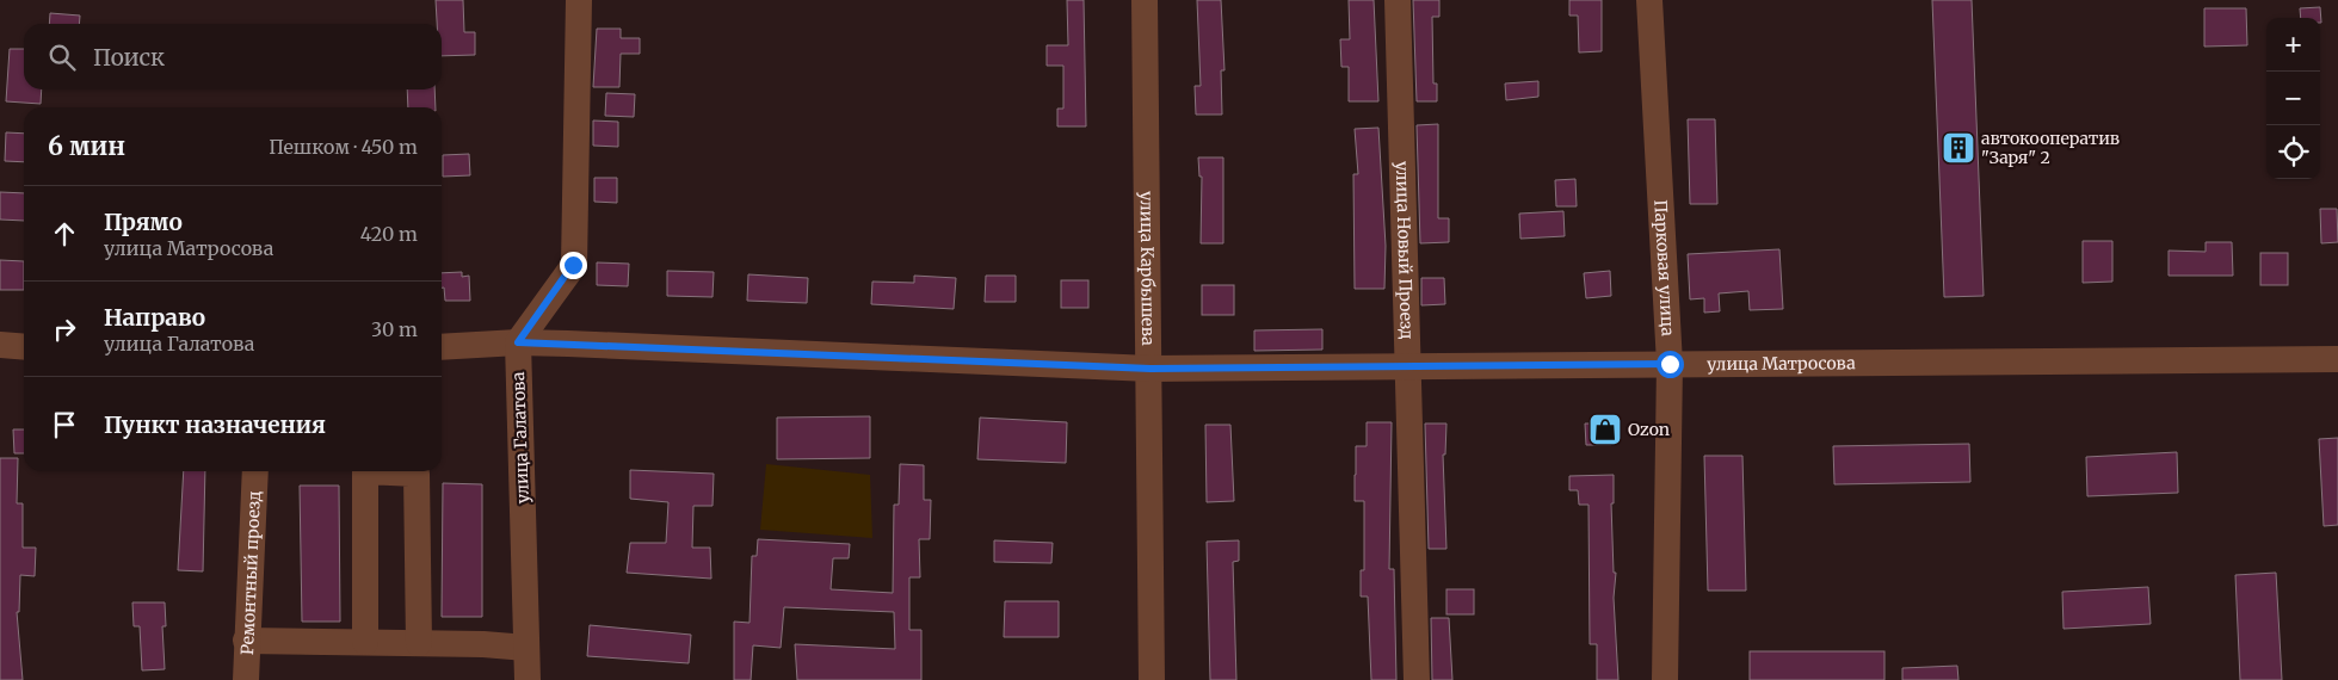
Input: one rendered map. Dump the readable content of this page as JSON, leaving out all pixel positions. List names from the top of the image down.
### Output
{
  "streets": {
    "street": [
      "улица Новый Проезд",
      "улица Карбышева",
      "Парковая улица",
      "улица Матросова",
      "улица Галатова",
      "Ремонтный проезд"
    ]
  },
  "crossings": [
    ["улица Новый Проезд", "улица Матросова"],
    ["улица Карбышева", "улица Матросова"],
    ["Парковая улица", "улица Матросова"],
    ["улица Матросова", "улица Галатова"]
  ],
  "places": {
    "building": ["автокооператив \"Заря\" 2"],
    "shop": ["Ozon"]
  },
  "page": {
    "map_buttons": ["+", "−"],
    "search": "Поиск",
    "heading": ["6 мин", "Пешком · 450 m"],
    "list": [
      ["Прямо", "улица Матросова", "420 m"],
      ["Направо", "улица Галатова", "30 m"],
      "Пункт назначения"
    ]
  }
}
